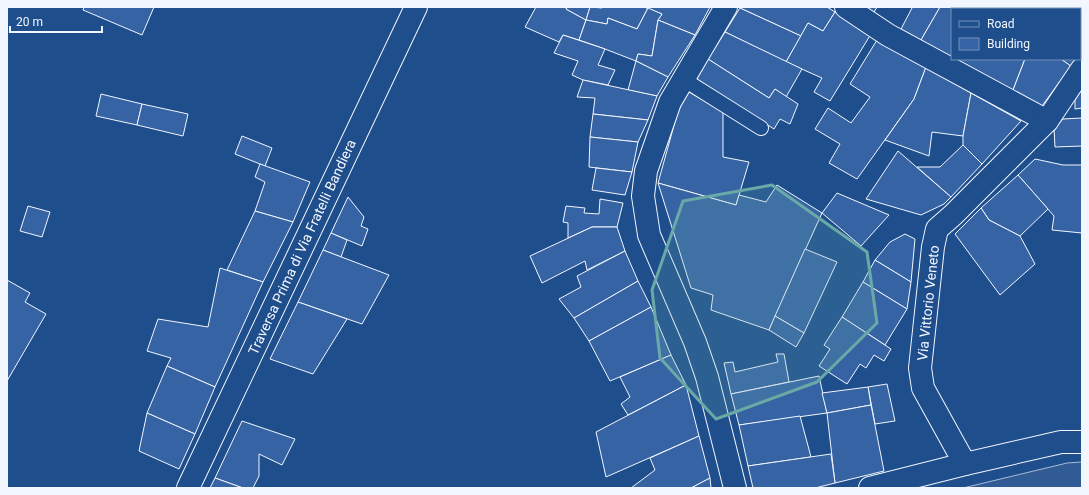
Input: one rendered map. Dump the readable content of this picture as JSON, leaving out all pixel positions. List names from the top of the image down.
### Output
{
  "streets": {
    "street": ["Traversa Prima di Via Fratelli Bandiera", "Via Vittorio Veneto"]
  },
  "legend": ["Road", "Building"],
  "scale_bar": "20 m"
}
